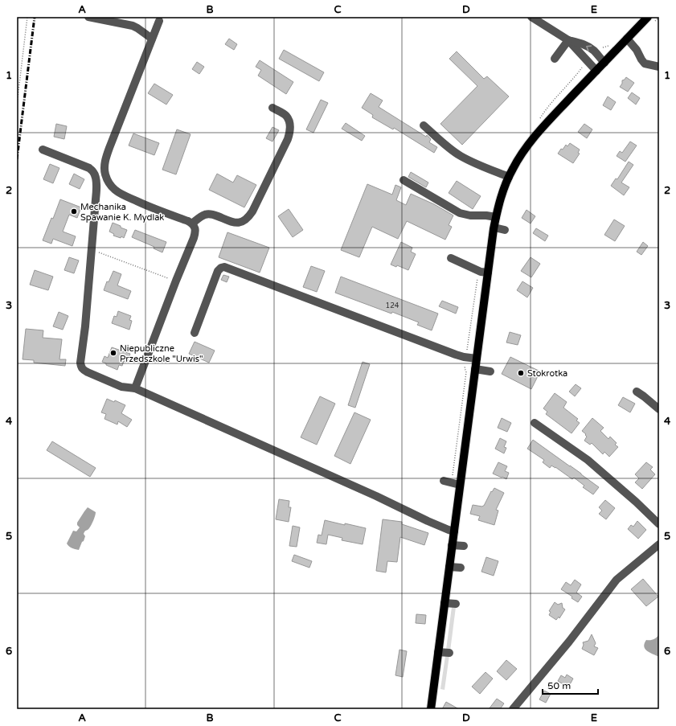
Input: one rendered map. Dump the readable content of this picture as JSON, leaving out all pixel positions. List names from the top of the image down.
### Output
{
  "places": ["Mechanika Spawanie K. Mydlak", "Niepubliczne Przedszkole \"Urwis\"", "Stokrotka"],
  "house_numbers": ["124"],
  "scale_bar": "50 m",
  "grid": {
    "columns": [
      "A",
      "B",
      "C",
      "D",
      "E"
    ],
    "rows": [
      "1",
      "2",
      "3",
      "4",
      "5",
      "6"
    ]
  }
}
